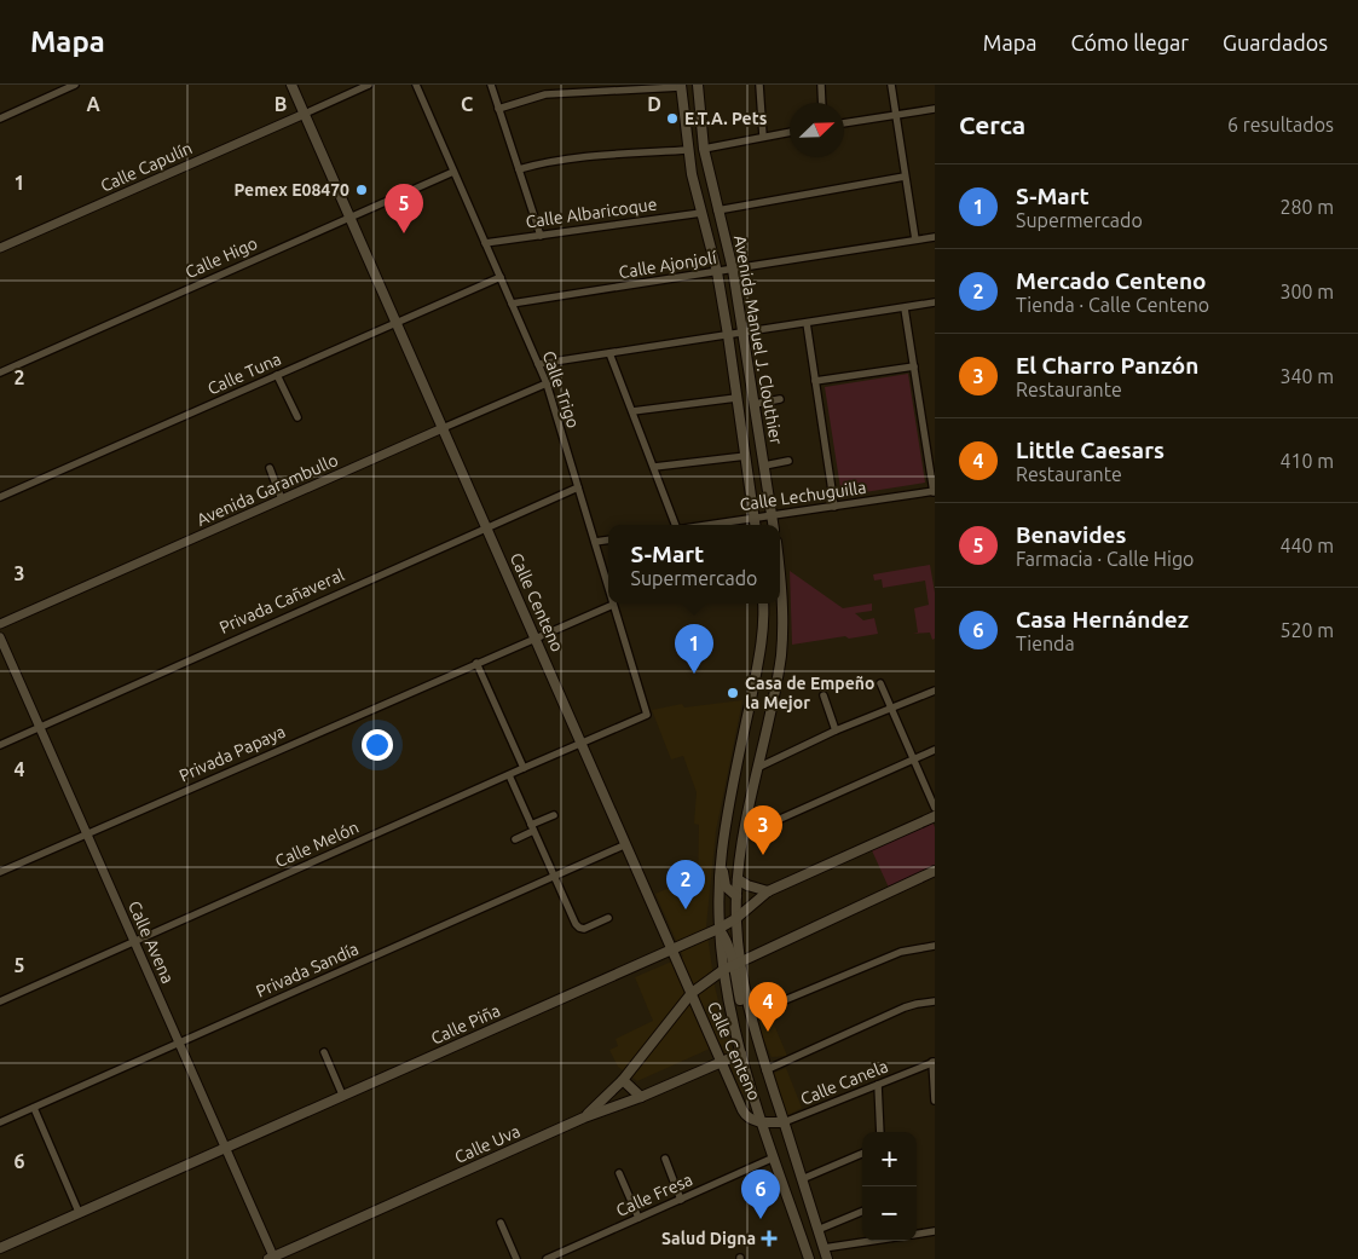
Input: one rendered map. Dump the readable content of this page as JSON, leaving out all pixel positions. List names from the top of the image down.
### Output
{
  "streets": {
    "main road": [
      "Avenida Manuel J. Clouthier",
      "Calle Centeno",
      "Calle Piña",
      "Calle Canela",
      "Calle Uva"
    ],
    "street": [
      "Calle Capulín",
      "Calle Albaricoque",
      "Calle Higo",
      "Calle Ajonjolí",
      "Calle Tuna",
      "Calle Trigo",
      "Avenida Garambullo",
      "Calle Lechuguilla",
      "Privada Cañaveral",
      "Privada Papaya",
      "Calle Melón",
      "Calle Avena",
      "Privada Sandía",
      "Calle Fresa"
    ]
  },
  "crossings": [
    ["Calle Capulín", "Calle Centeno"],
    ["Calle Albaricoque", "Avenida Manuel J. Clouthier"],
    ["Calle Albaricoque", "Calle Trigo"],
    ["Calle Higo", "Calle Trigo"],
    ["Calle Higo", "Calle Centeno"],
    ["Calle Ajonjolí", "Avenida Manuel J. Clouthier"],
    ["Calle Ajonjolí", "Calle Trigo"],
    ["Avenida Manuel J. Clouthier", "Calle Lechuguilla"],
    ["Calle Tuna", "Calle Trigo"],
    ["Calle Tuna", "Calle Centeno"],
    ["Calle Trigo", "Avenida Garambullo"],
    ["Calle Trigo", "Privada Cañaveral"],
    ["Calle Trigo", "Privada Papaya"],
    ["Calle Trigo", "Calle Melón"],
    ["Avenida Garambullo", "Calle Centeno"],
    ["Privada Cañaveral", "Calle Centeno"],
    ["Privada Cañaveral", "Calle Avena"],
    ["Calle Centeno", "Privada Papaya"],
    ["Calle Centeno", "Calle Melón"],
    ["Calle Centeno", "Privada Sandía"],
    ["Calle Centeno", "Calle Piña"],
    ["Calle Centeno", "Calle Canela"],
    ["Calle Centeno", "Calle Uva"],
    ["Privada Papaya", "Calle Avena"],
    ["Calle Melón", "Calle Avena"],
    ["Calle Avena", "Privada Sandía"],
    ["Calle Avena", "Calle Piña"],
    ["Calle Avena", "Calle Uva"]
  ],
  "places": {
    "other": ["E.T.A. Pets", "Pemex E08470", "Casa de Empeño la Mejor"],
    "health": ["Salud Digna"]
  },
  "north": "top right",
  "page": {
    "header": "Mapa",
    "nav": ["Mapa", "Cómo llegar", "Guardados"],
    "heading": ["Cerca", "6 resultados"],
    "list": [
      {
        "mark": "1",
        "name": "S-Mart",
        "note": "Supermercado",
        "value": "280 m"
      },
      {
        "mark": "2",
        "name": "Mercado Centeno",
        "note": "Tienda · Calle Centeno",
        "value": "300 m"
      },
      {
        "mark": "3",
        "name": "El Charro Panzón",
        "note": "Restaurante",
        "value": "340 m"
      },
      {
        "mark": "4",
        "name": "Little Caesars",
        "note": "Restaurante",
        "value": "410 m"
      },
      {
        "mark": "5",
        "name": "Benavides",
        "note": "Farmacia · Calle Higo",
        "value": "440 m"
      },
      {
        "mark": "6",
        "name": "Casa Hernández",
        "note": "Tienda",
        "value": "520 m"
      }
    ],
    "pins": [
      "5",
      "1",
      "3",
      "2",
      "4",
      "6"
    ],
    "popup": ["S-Mart", "Supermercado"],
    "map_buttons": ["+", "−"]
  },
  "grid": {
    "columns": [
      "A",
      "B",
      "C",
      "D"
    ],
    "rows": [
      "1",
      "2",
      "3",
      "4",
      "5",
      "6"
    ]
  }
}
